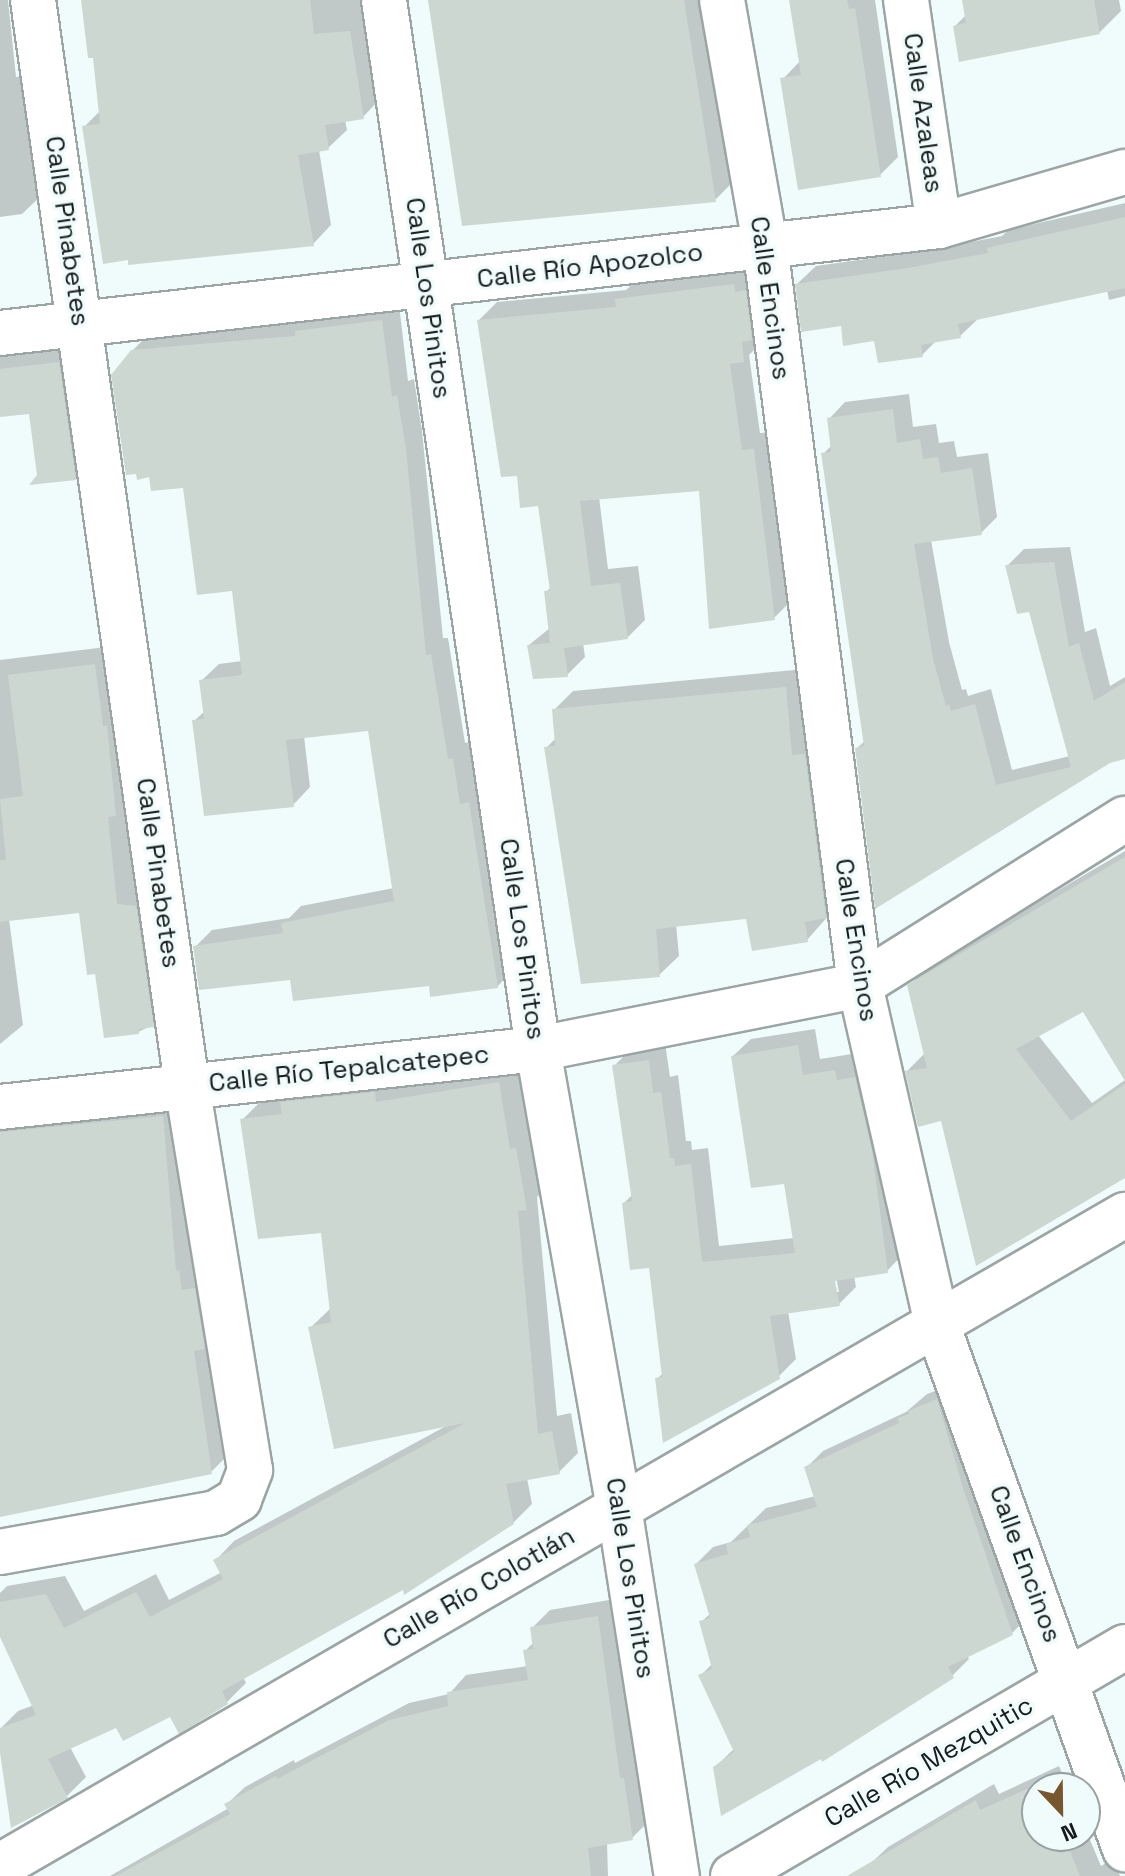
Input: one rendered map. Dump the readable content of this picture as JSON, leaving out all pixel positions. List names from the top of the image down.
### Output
{
  "streets": {
    "street": [
      "Calle Azaleas",
      "Calle Pinabetes",
      "Calle Río Apozolco",
      "Calle Los Pinitos",
      "Calle Encinos",
      "Calle Río Tepalcatepec",
      "Calle Río Colotlán",
      "Calle Río Mezquitic"
    ]
  },
  "crossings": [
    ["Calle Azaleas", "Calle Río Apozolco"],
    ["Calle Pinabetes", "Calle Río Apozolco"],
    ["Calle Pinabetes", "Calle Río Tepalcatepec"],
    ["Calle Río Apozolco", "Calle Los Pinitos"],
    ["Calle Río Apozolco", "Calle Encinos"],
    ["Calle Los Pinitos", "Calle Río Tepalcatepec"],
    ["Calle Los Pinitos", "Calle Río Colotlán"],
    ["Calle Encinos", "Calle Río Tepalcatepec"],
    ["Calle Encinos", "Calle Río Colotlán"],
    ["Calle Encinos", "Calle Río Mezquitic"]
  ],
  "north": "bottom"
}
